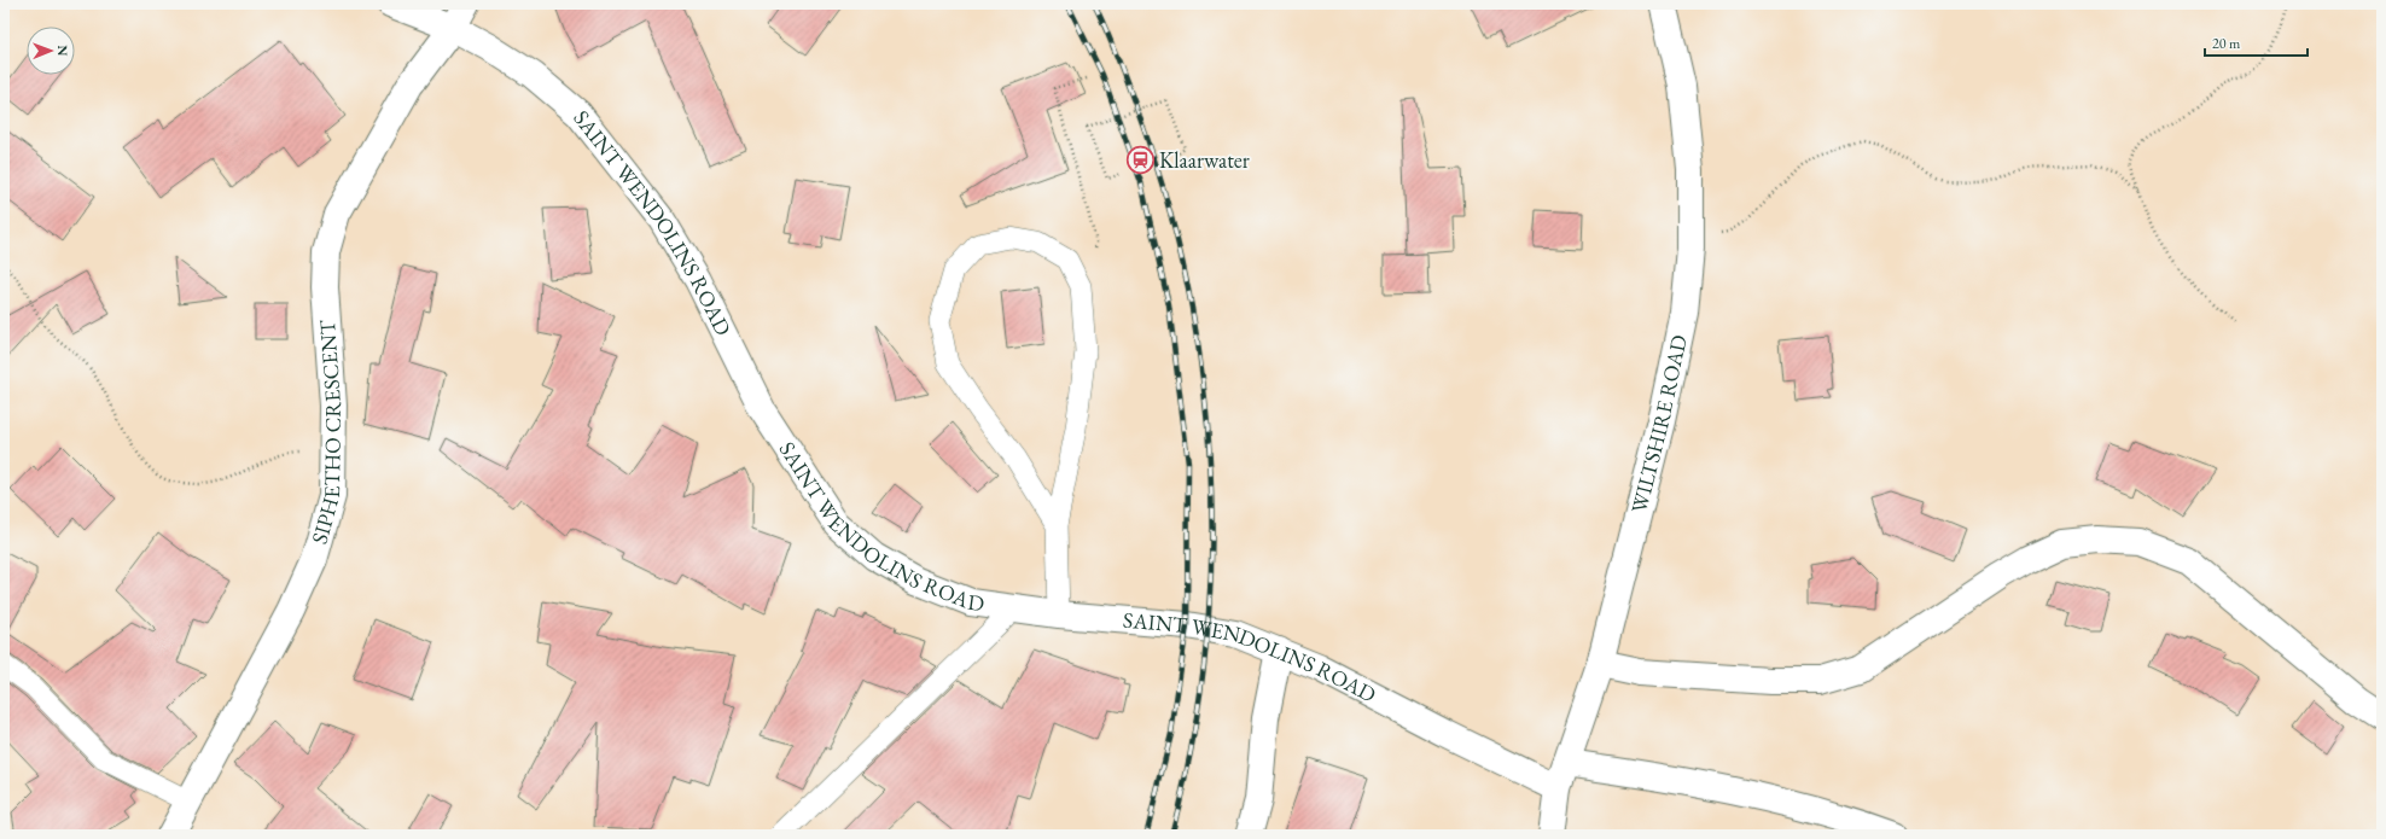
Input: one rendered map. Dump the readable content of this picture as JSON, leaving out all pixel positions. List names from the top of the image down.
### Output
{
  "streets": {
    "street": ["SAINT WENDOLINS ROAD", "WILTSHIRE ROAD", "SIPHETHO CRESCENT"]
  },
  "crossings": [
    ["SAINT WENDOLINS ROAD", "WILTSHIRE ROAD"],
    ["SAINT WENDOLINS ROAD", "SIPHETHO CRESCENT"]
  ],
  "places": {
    "station": ["Klaarwater"]
  },
  "scale_bar": "20 m",
  "north": "right"
}
